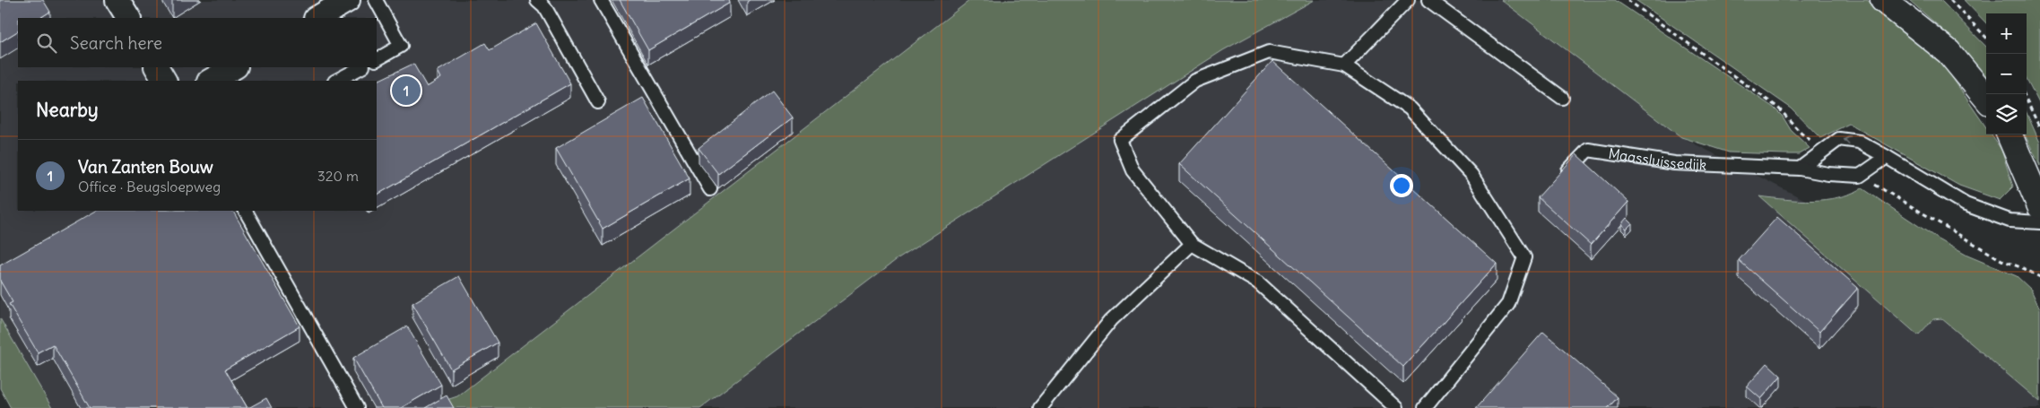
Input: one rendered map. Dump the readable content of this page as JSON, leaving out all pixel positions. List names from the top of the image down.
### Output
{
  "streets": {
    "lane": ["Maassluissedijk"]
  },
  "page": {
    "map_buttons": ["+", "−"],
    "search": "Search here",
    "pins": "1",
    "heading": "Nearby",
    "list": [
      {
        "mark": "1",
        "name": "Van Zanten Bouw",
        "note": "Office · Beugsloepweg",
        "value": "320 m"
      }
    ]
  }
}
